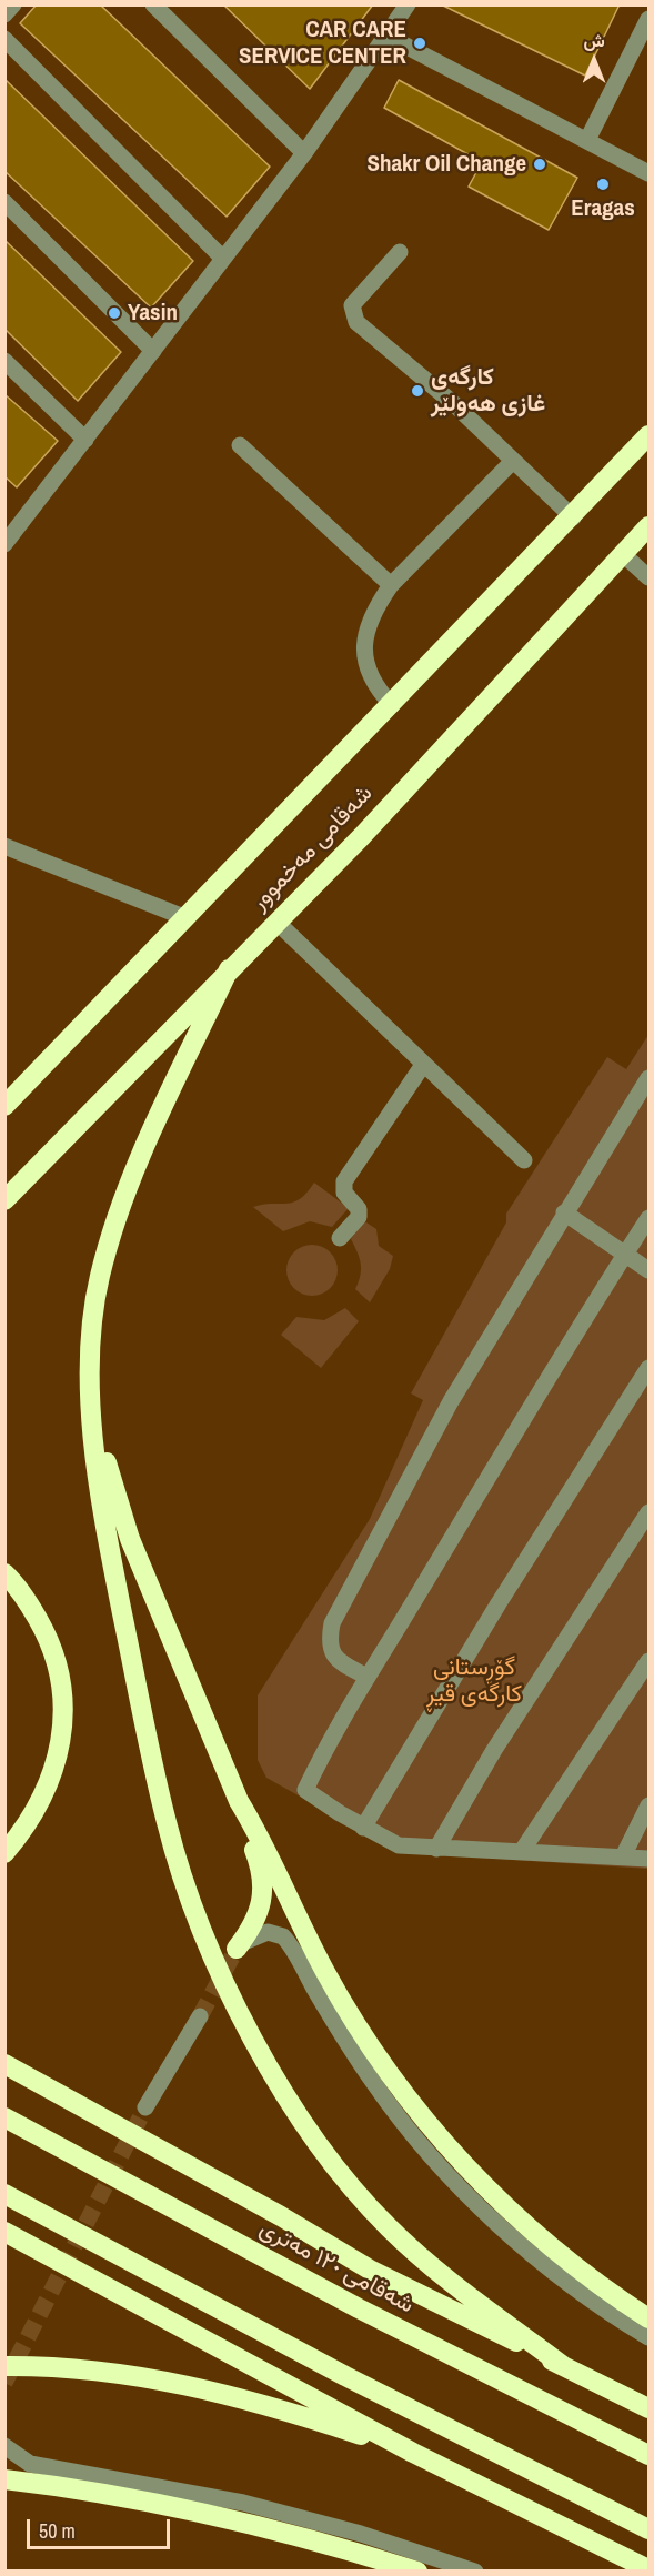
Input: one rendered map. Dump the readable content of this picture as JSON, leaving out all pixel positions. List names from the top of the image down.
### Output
{
  "streets": {
    "highway": ["شەقامی مەخموور", "شەقامی ١٢٠ مەتری"]
  },
  "parks": ["گۆڕستانی کارگەی قیڕ"],
  "places": [
    "CAR CARE SERVICE CENTER",
    "Shakr Oil Change",
    "Eragas",
    "Yasin",
    "کارگەی غازی هەولێر"
  ],
  "scale_bar": "50 m",
  "north": "top"
}
